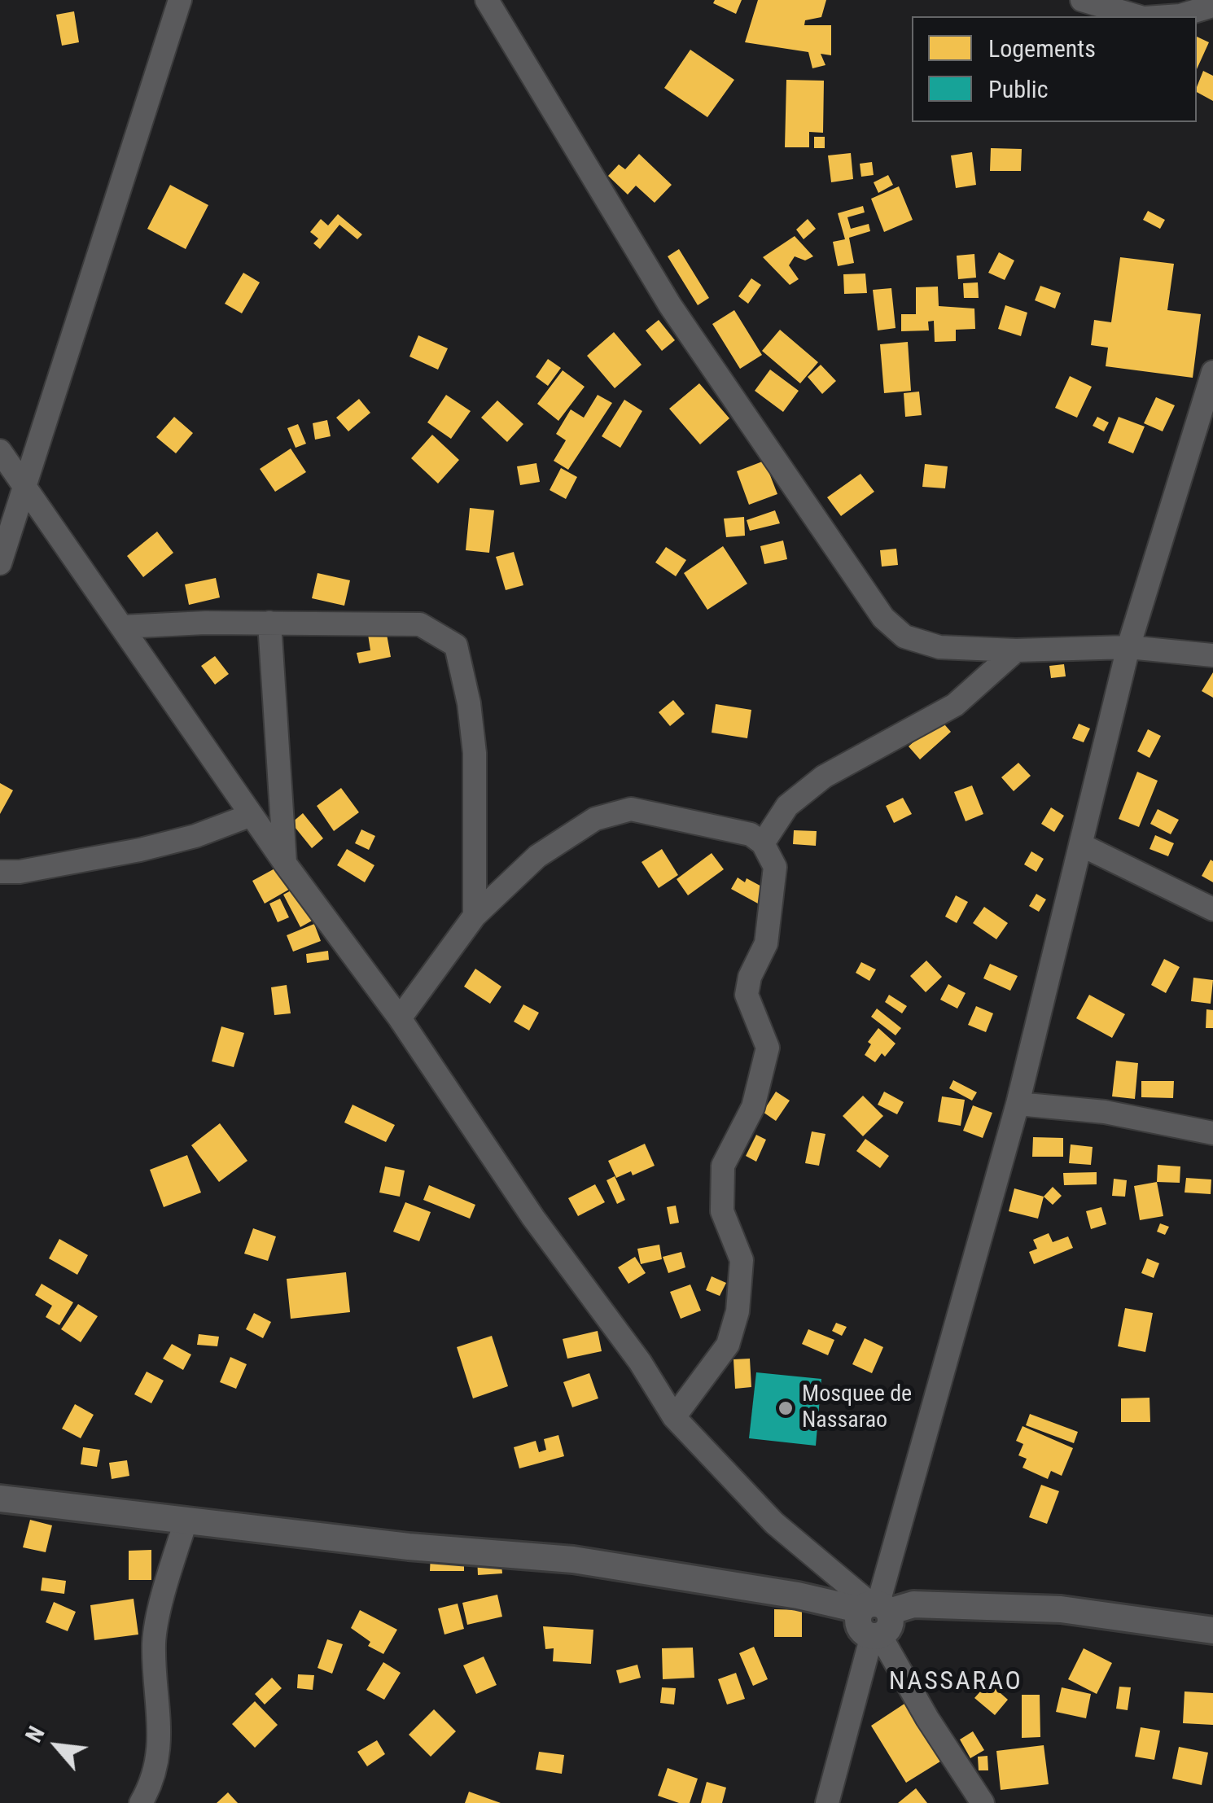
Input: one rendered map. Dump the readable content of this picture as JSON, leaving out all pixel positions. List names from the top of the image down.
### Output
{
  "districts": ["NASSARAO"],
  "places": ["Mosquee de Nassarao"],
  "legend": ["Logements", "Public"],
  "north": "top left"
}
